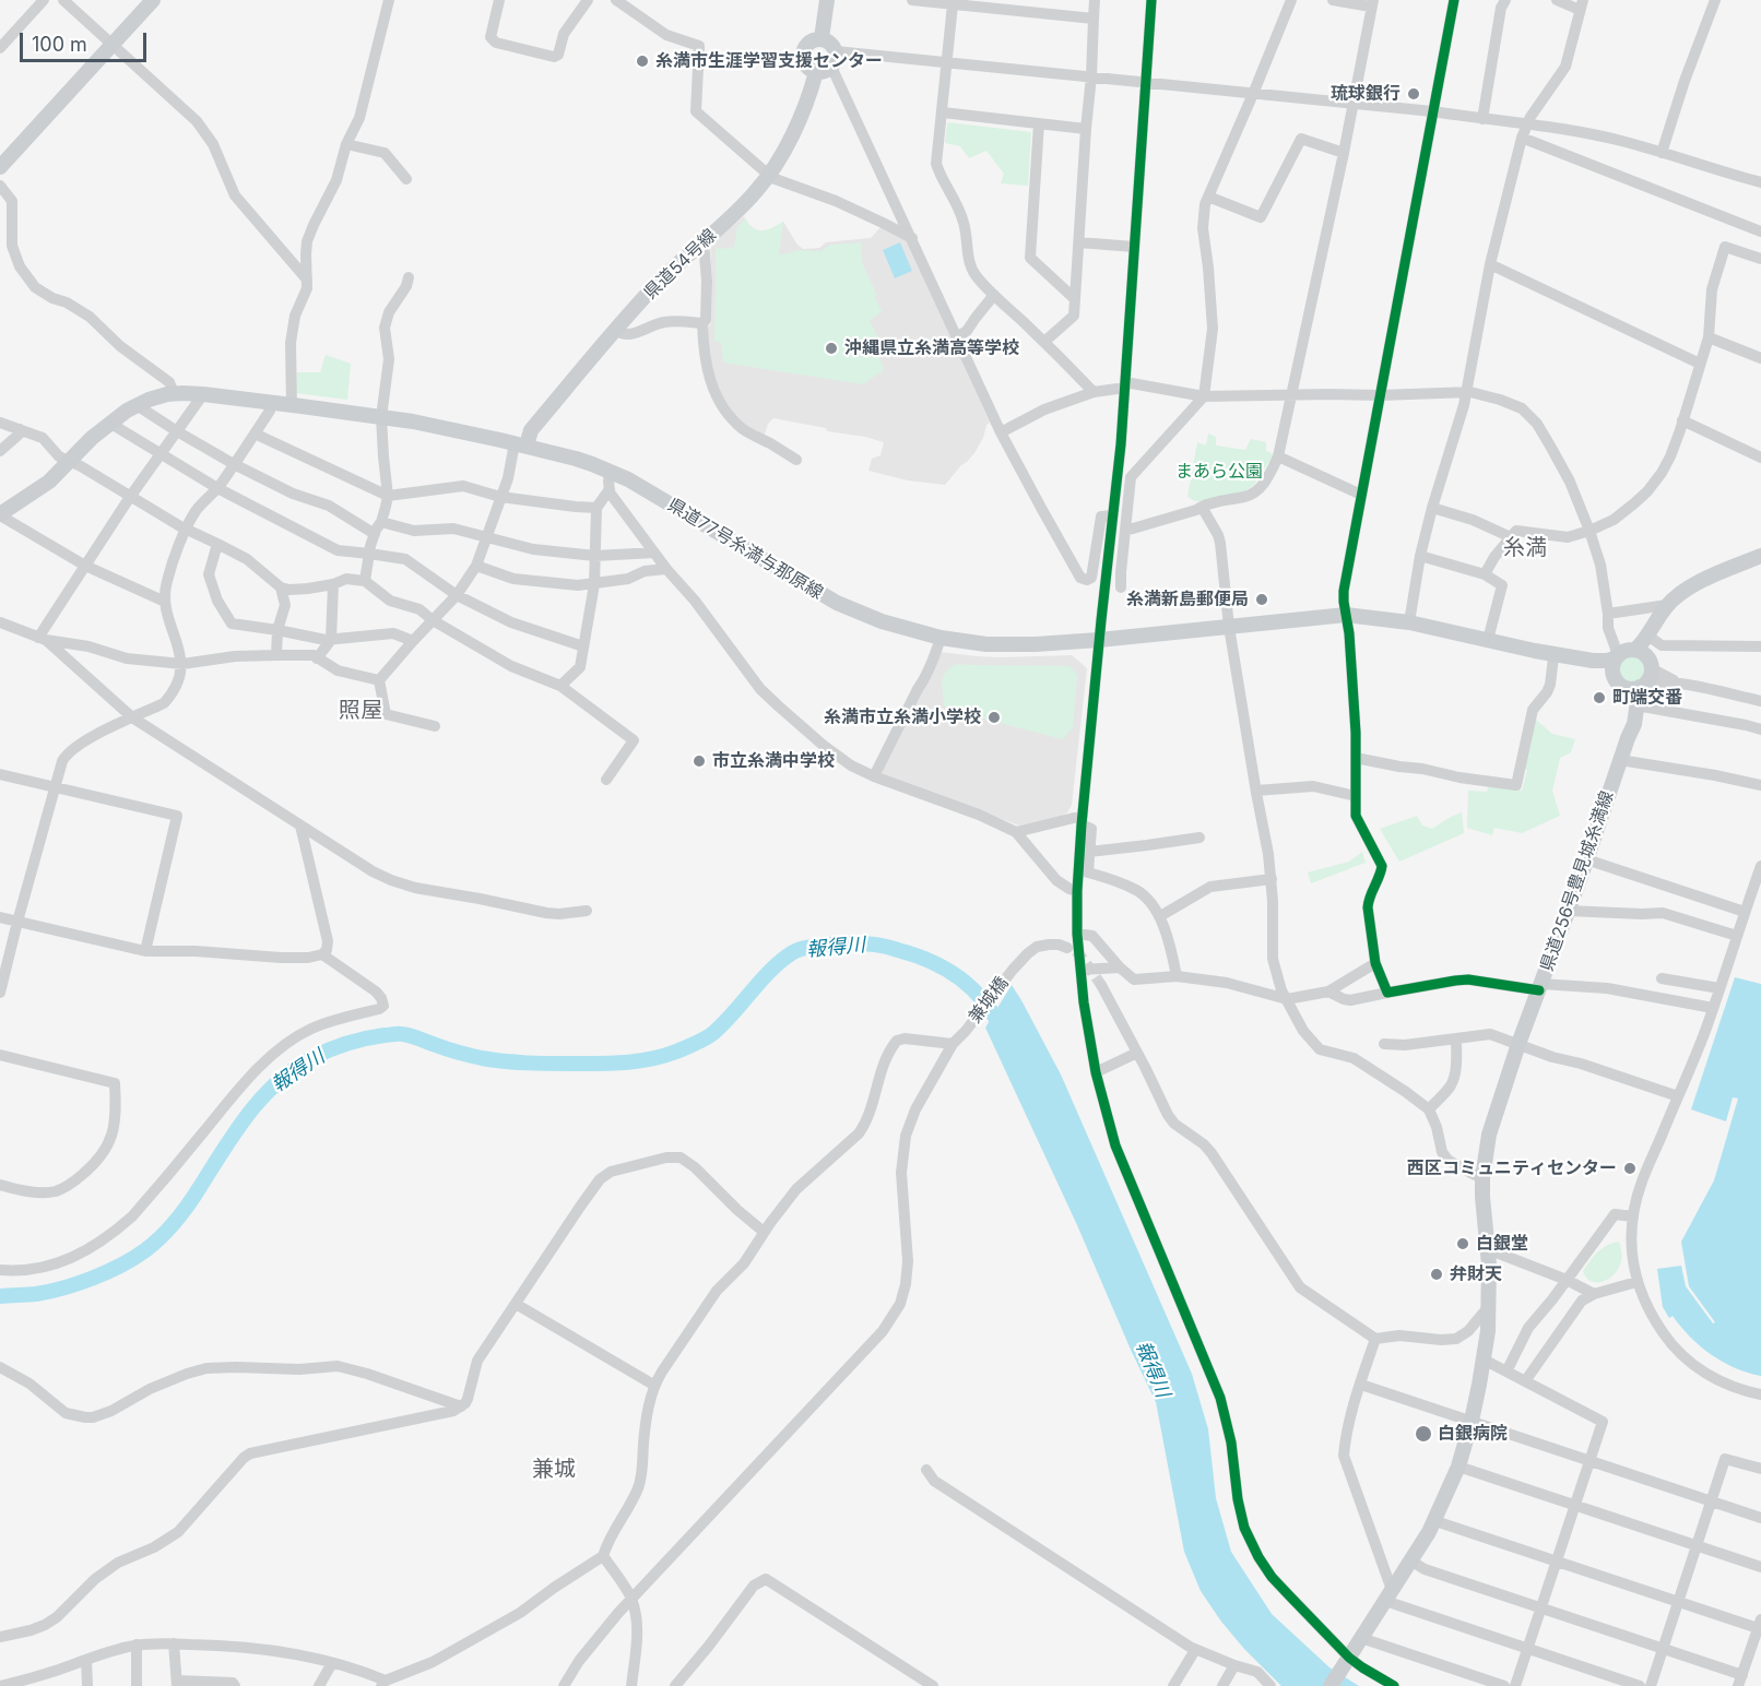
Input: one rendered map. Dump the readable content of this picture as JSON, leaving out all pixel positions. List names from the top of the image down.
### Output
{
  "streets": {
    "main road": ["県道54号線", "県道77号糸満与那原線", "県道256号豊見城糸満線"],
    "street": ["兼城橋"]
  },
  "crossings": [
    ["県道54号線", "県道77号糸満与那原線"],
    ["県道77号糸満与那原線", "県道256号豊見城糸満線"]
  ],
  "districts": ["糸満", "照屋", "兼城"],
  "water": ["報得川"],
  "parks": ["まあら公園"],
  "places": [
    "糸満市生涯学習支援センター",
    "琉球銀行",
    "沖縄県立糸満高等学校",
    "糸満新島郵便局",
    "町端交番",
    "糸満市立糸満小学校",
    "市立糸満中学校",
    "西区コミュニティセンター",
    "白銀堂",
    "弁財天",
    "白銀病院"
  ],
  "scale_bar": "100 m"
}
